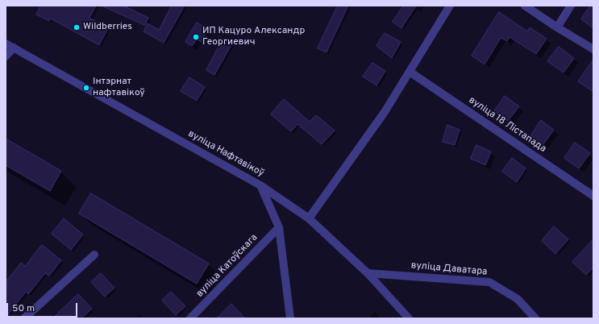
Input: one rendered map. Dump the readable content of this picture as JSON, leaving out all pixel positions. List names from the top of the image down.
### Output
{
  "streets": {
    "street": [
      "вуліца 18 Лістапада",
      "вуліца Нафтавікоў",
      "вуліца Катоўскага",
      "вуліца Даватара"
    ]
  },
  "crossings": [
    ["вуліца Нафтавікоў", "вуліца Даватара"]
  ],
  "places": ["Wildberries", "ИП Кацуро Александр Георгиевич", "Інтэрнат нафтавікоў"],
  "scale_bar": "50 m"
}
